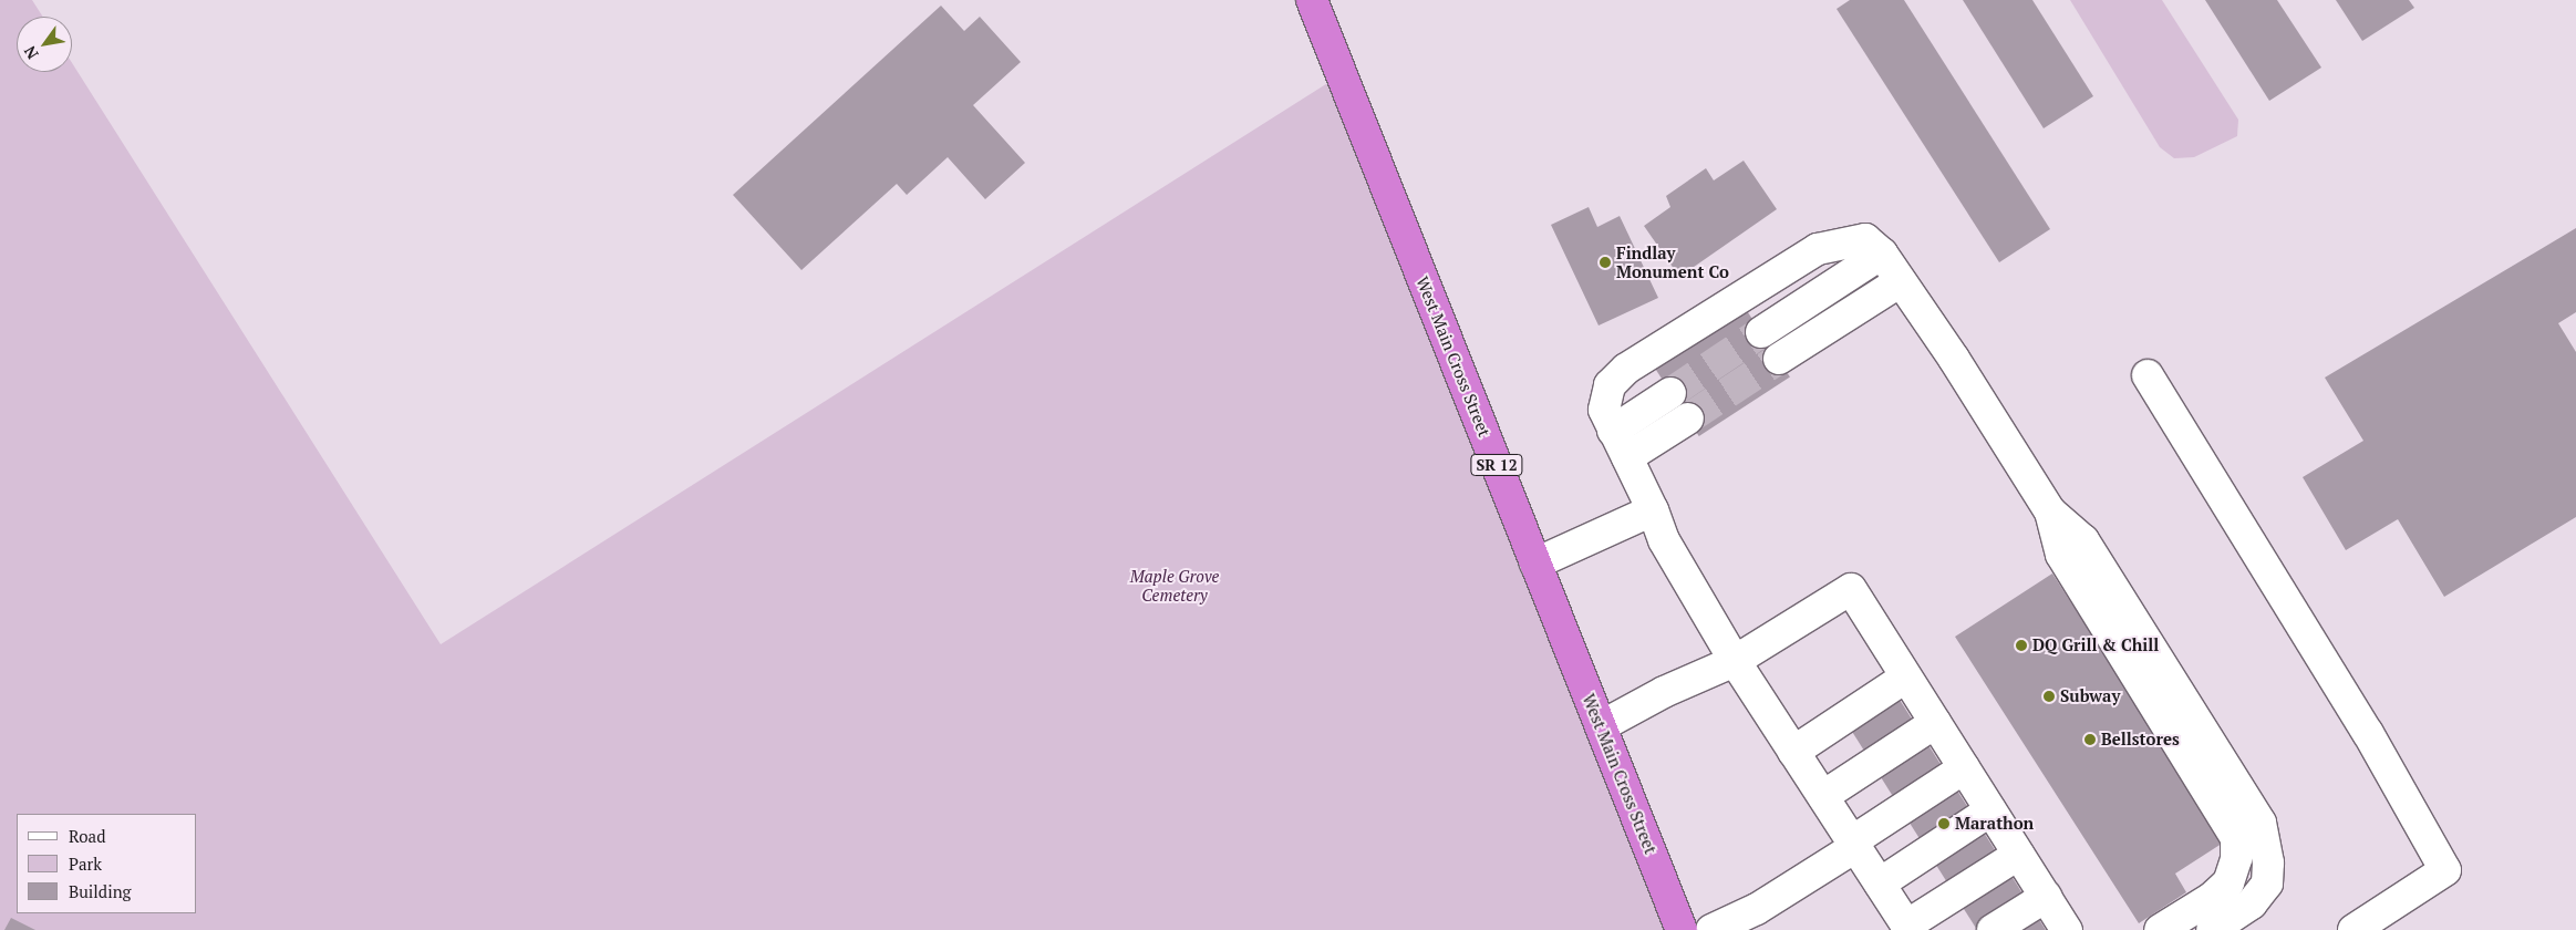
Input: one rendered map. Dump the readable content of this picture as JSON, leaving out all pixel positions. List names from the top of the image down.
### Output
{
  "streets": {
    "highway": ["West Main Cross Street", "SR 12"]
  },
  "parks": ["Maple Grove Cemetery"],
  "places": [
    "Findlay Monument Co",
    "DQ Grill & Chill",
    "Subway",
    "Bellstores",
    "Marathon"
  ],
  "legend": ["Road", "Park", "Building"],
  "north": "bottom left"
}
